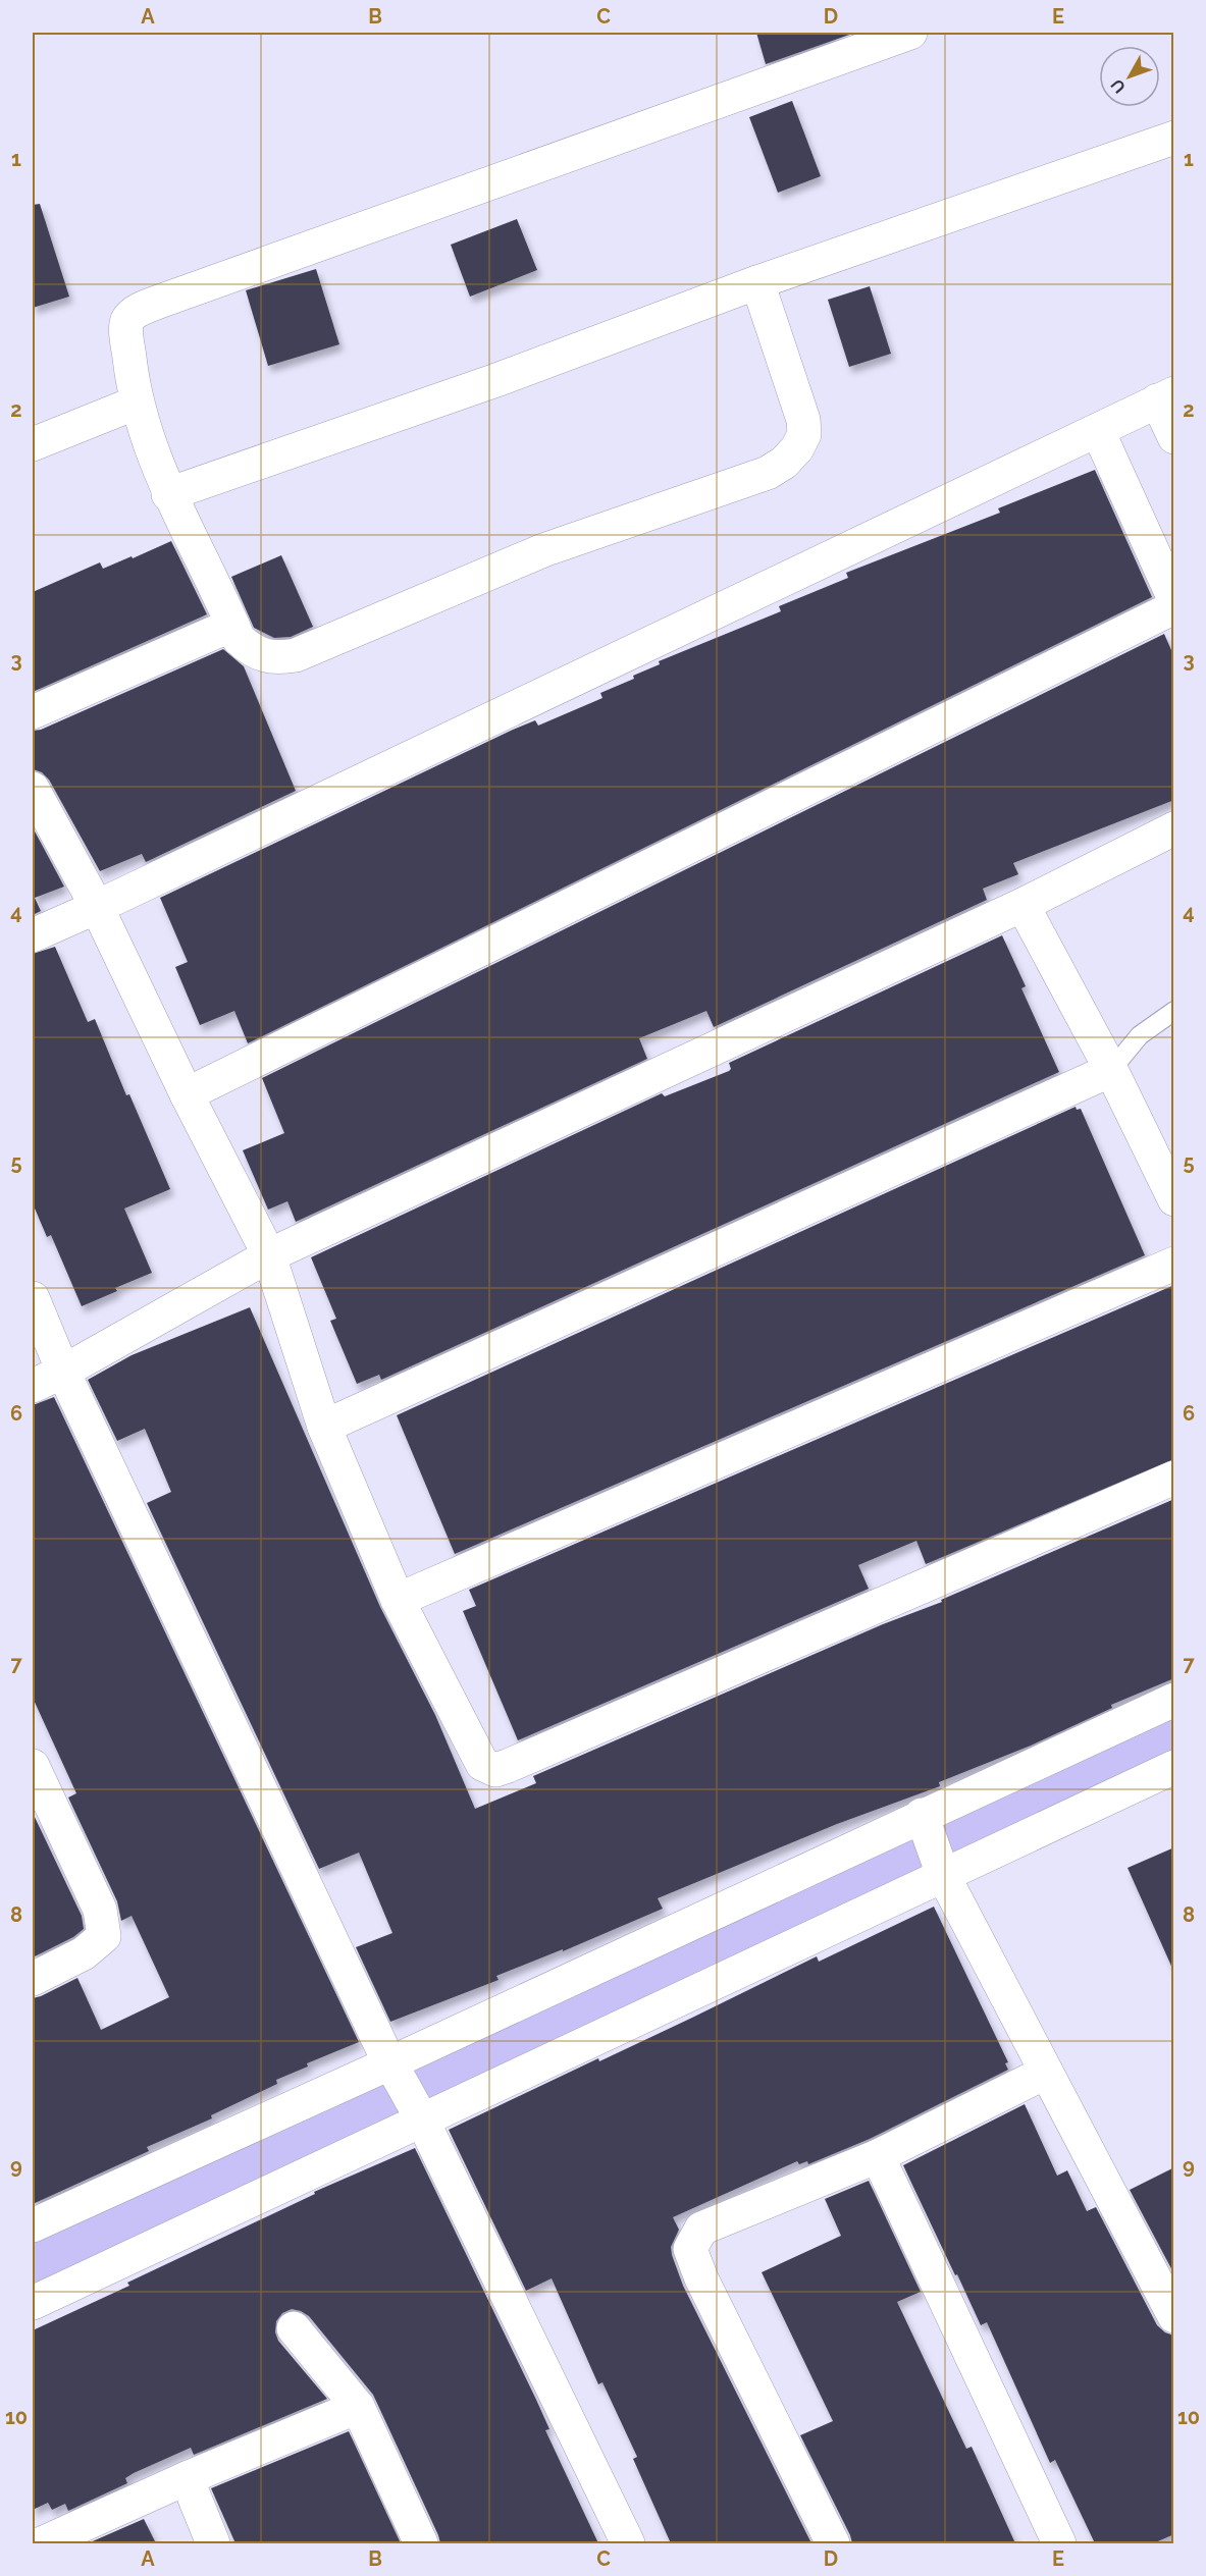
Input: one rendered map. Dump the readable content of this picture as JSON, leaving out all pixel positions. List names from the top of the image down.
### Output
{
  "north": "bottom left",
  "grid": {
    "columns": [
      "A",
      "B",
      "C",
      "D",
      "E"
    ],
    "rows": [
      "1",
      "2",
      "3",
      "4",
      "5",
      "6",
      "7",
      "8",
      "9",
      "10"
    ]
  }
}
